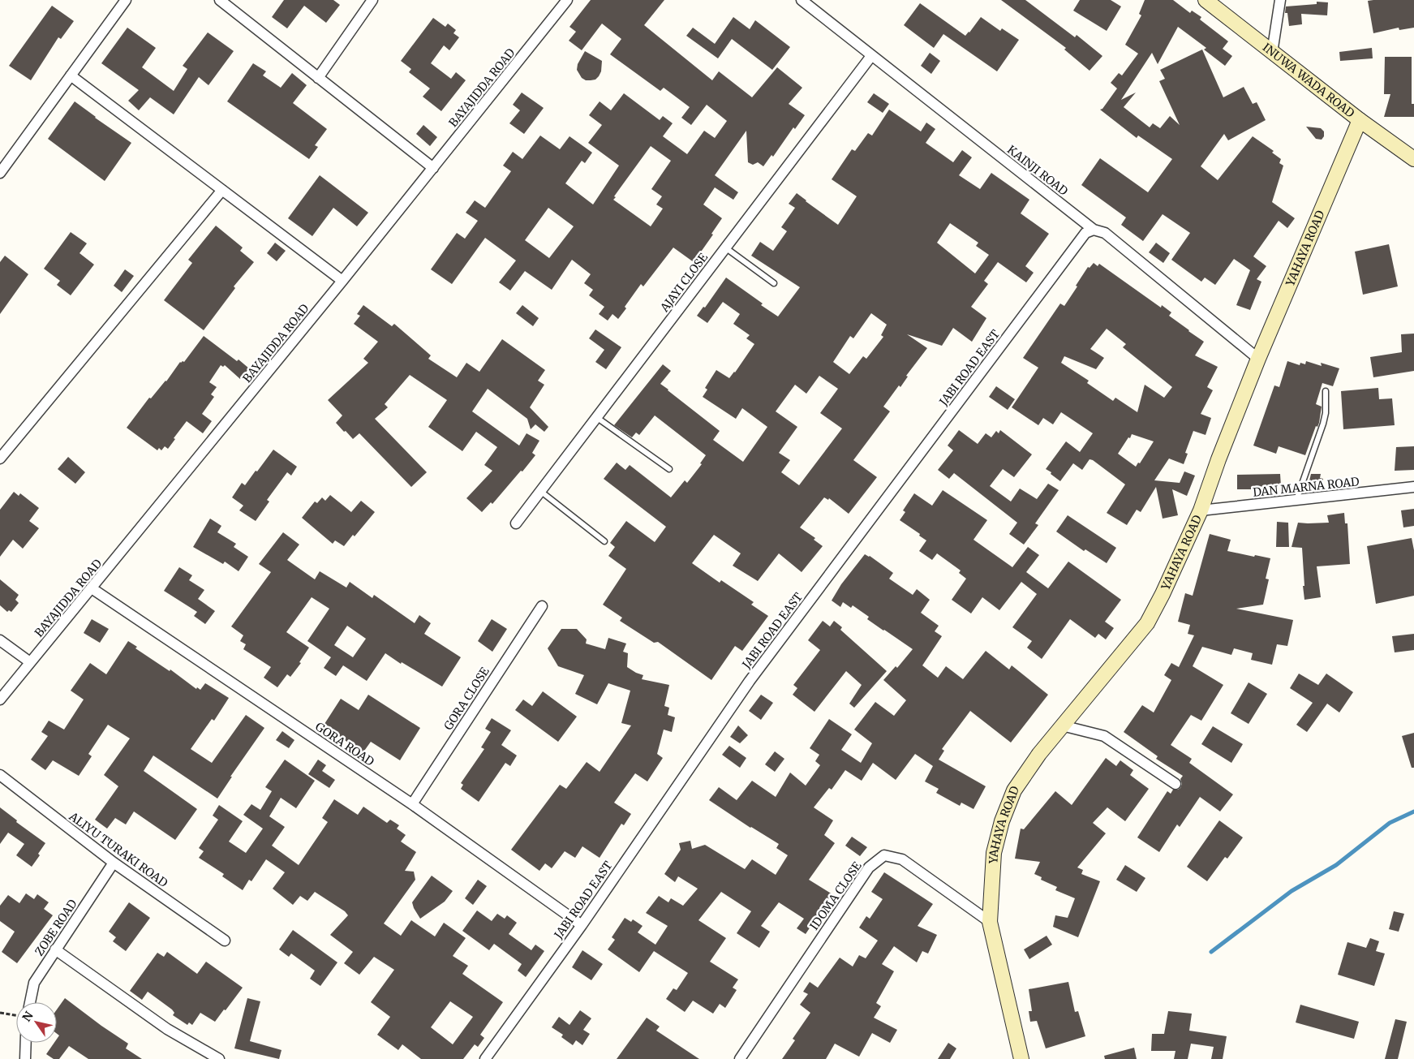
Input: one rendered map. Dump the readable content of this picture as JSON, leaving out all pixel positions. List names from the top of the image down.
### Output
{
  "streets": {
    "street": [
      "INUWA WADA ROAD",
      "BAYAJIDDA ROAD",
      "KAINJI ROAD",
      "YAHAYA ROAD",
      "AJAYI CLOSE",
      "JABI ROAD EAST",
      "DAN MARNA ROAD",
      "GORA CLOSE",
      "GORA ROAD",
      "ALIYU TURAKI ROAD",
      "IDOMA CLOSE",
      "ZOBE ROAD"
    ]
  },
  "crossings": [
    ["INUWA WADA ROAD", "YAHAYA ROAD"],
    ["BAYAJIDDA ROAD", "GORA ROAD"],
    ["KAINJI ROAD", "YAHAYA ROAD"],
    ["KAINJI ROAD", "AJAYI CLOSE"],
    ["KAINJI ROAD", "JABI ROAD EAST"],
    ["YAHAYA ROAD", "DAN MARNA ROAD"],
    ["YAHAYA ROAD", "IDOMA CLOSE"],
    ["JABI ROAD EAST", "GORA ROAD"],
    ["GORA CLOSE", "GORA ROAD"],
    ["ALIYU TURAKI ROAD", "ZOBE ROAD"]
  ],
  "north": "top left"
}
